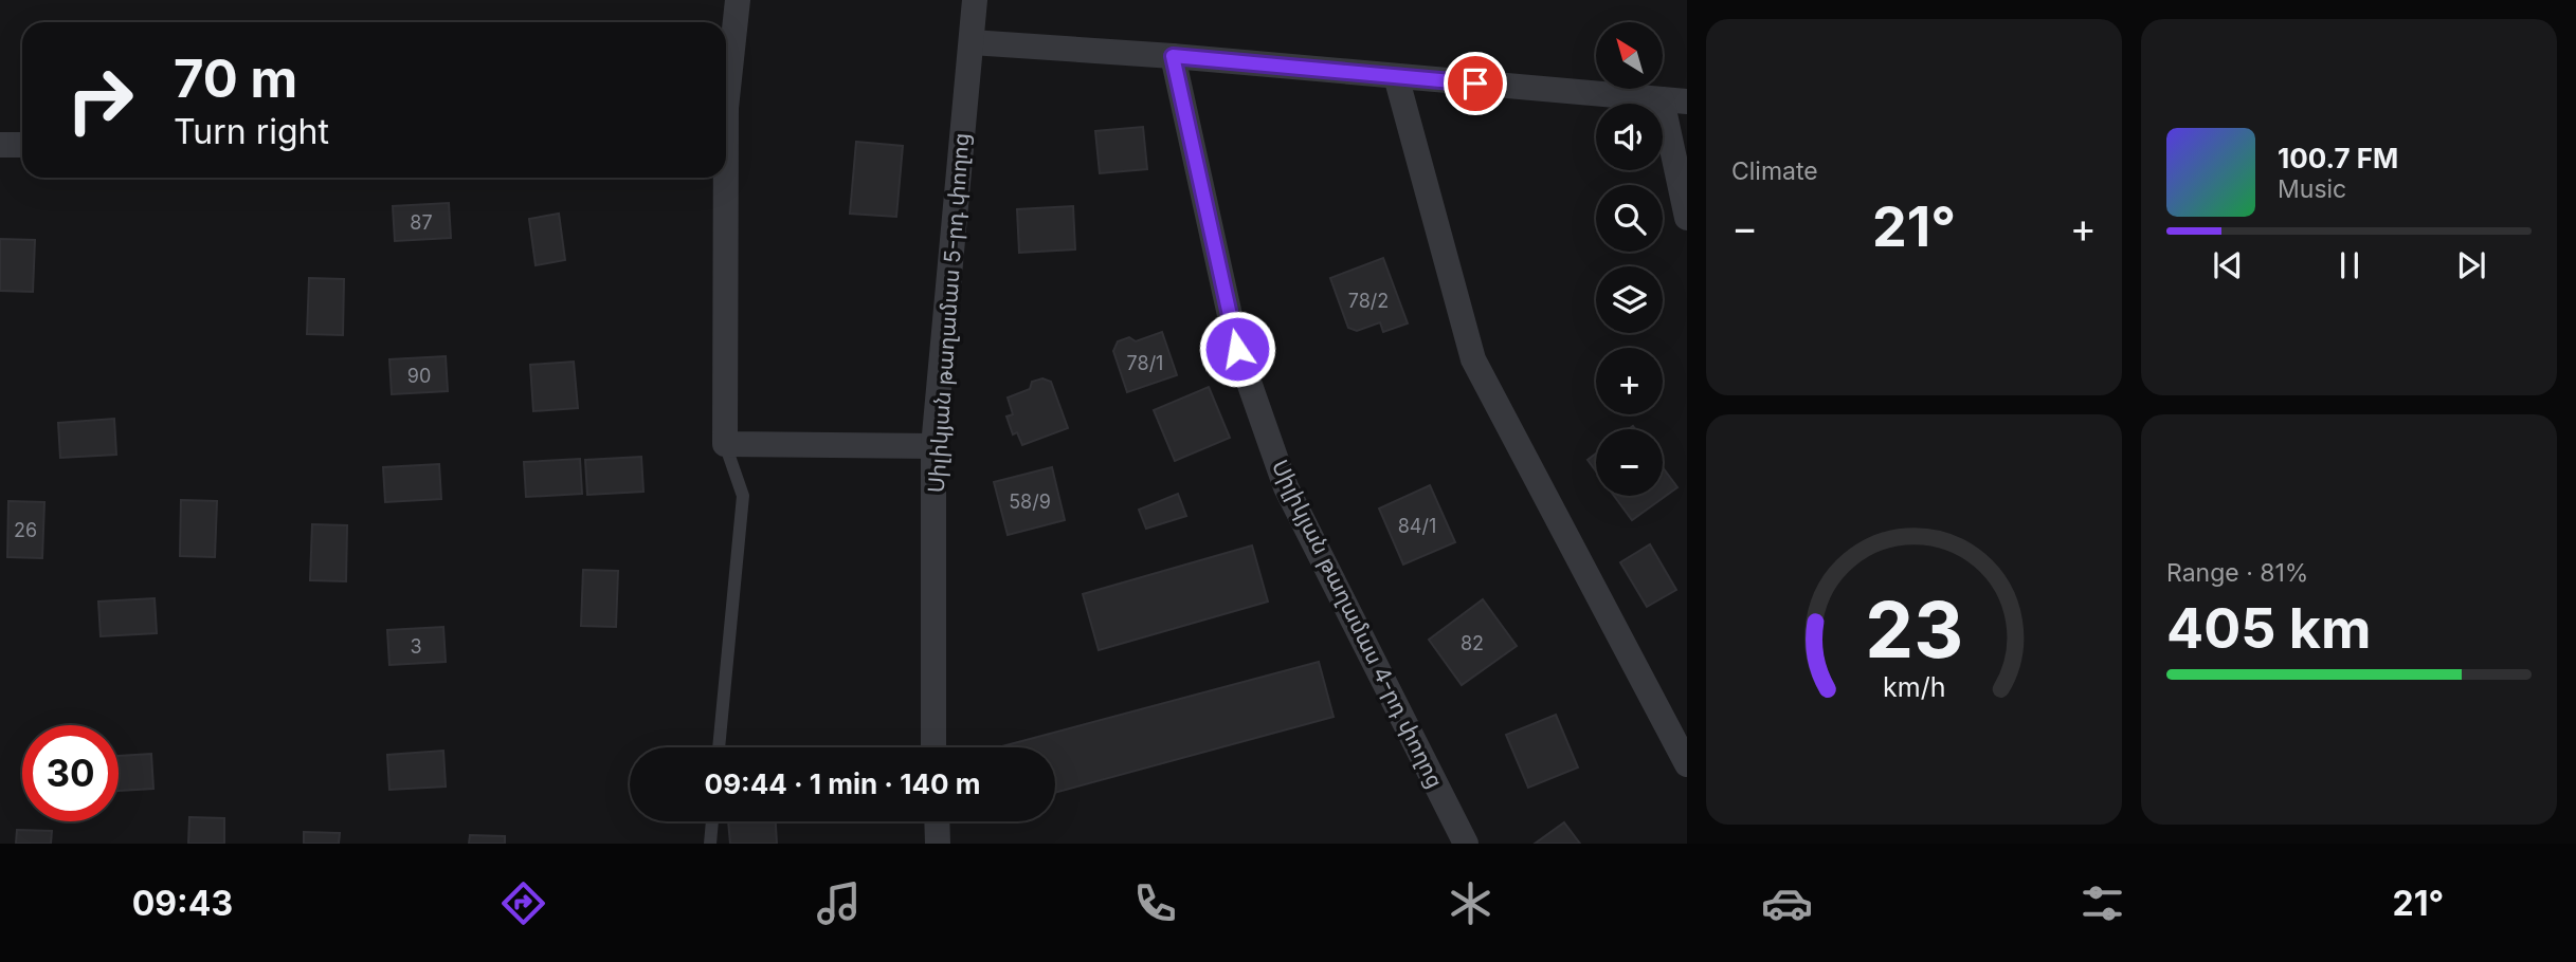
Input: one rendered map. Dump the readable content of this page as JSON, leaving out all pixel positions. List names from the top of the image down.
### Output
{
  "streets": {
    "street": ["Սիլիկյան թաղամաս 5-րդ փողոց", "Սիլիկյան թաղամաս 4-րդ փողոց"]
  },
  "house_numbers": [
    "87",
    "78/2",
    "78/1",
    "90",
    "58/9",
    "84/1",
    "26",
    "82",
    "3"
  ],
  "north": "top left",
  "page": {
    "tile": [
      "Climate",
      ["Range · 81%", "405 km"]
    ],
    "map_buttons": ["+", "−"],
    "turn": ["70 m", "Turn right"],
    "song": ["100.7 FM", "Music"],
    "heat": ["−", "21°", "+"],
    "limit": "30",
    "trip": "09:44 · 1 min · 140 m",
    "tabs": ["09:43", "21°"],
    "gauge": ["23", "km/h"]
  }
}
